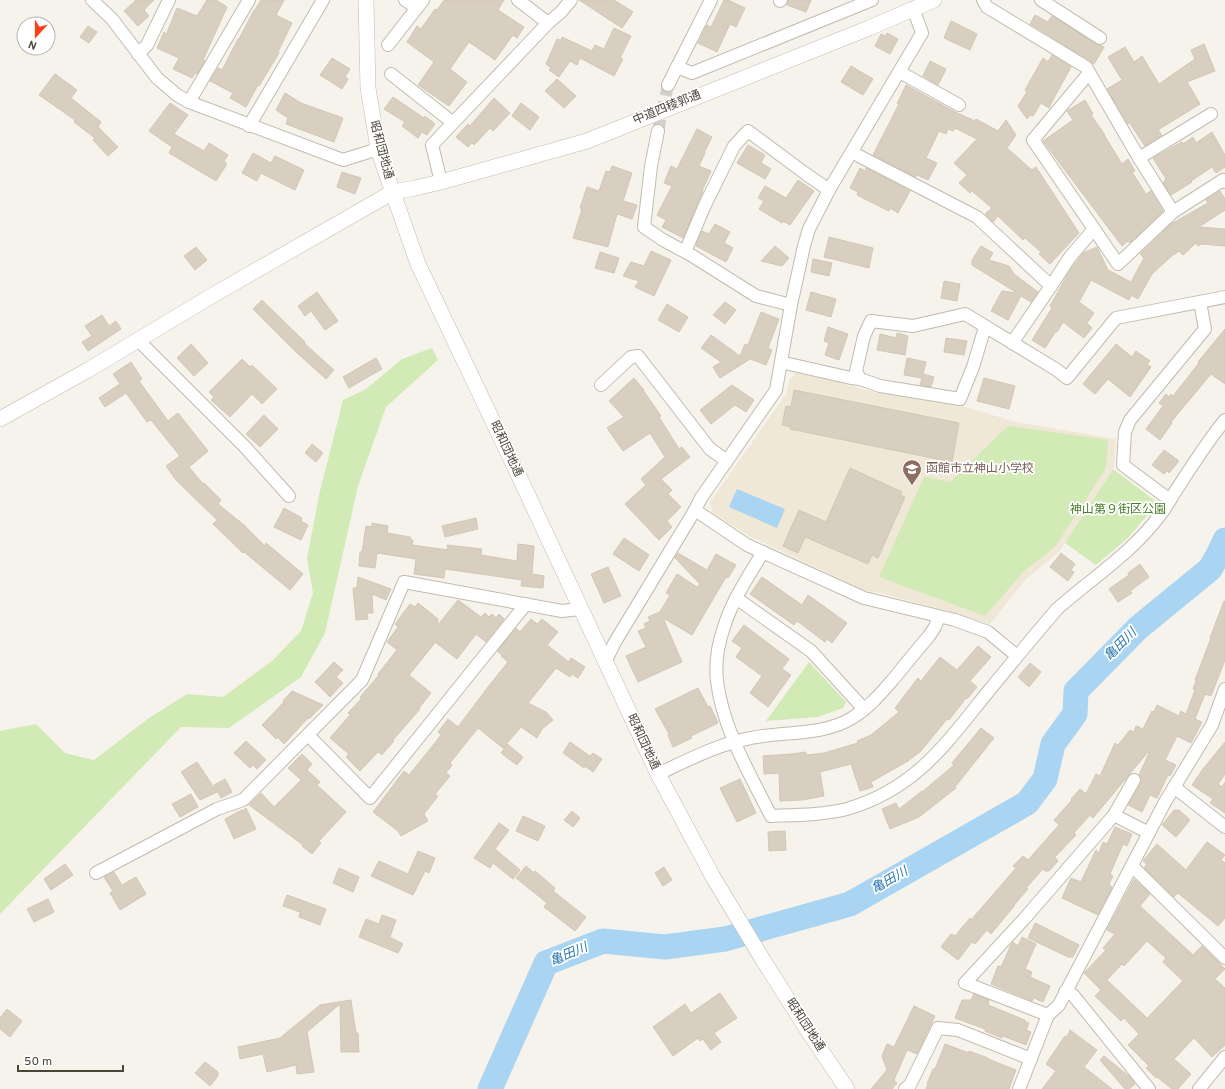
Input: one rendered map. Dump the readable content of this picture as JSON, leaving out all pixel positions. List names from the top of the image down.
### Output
{
  "streets": {
    "street": ["中道四稜郭通", "昭和団地通"]
  },
  "crossings": [
    ["中道四稜郭通", "昭和団地通"]
  ],
  "water": ["亀田川"],
  "parks": ["神山第９街区公園"],
  "places": {
    "school or university": ["函館市立神山小学校"]
  },
  "scale_bar": "50 m",
  "north": "bottom"
}
